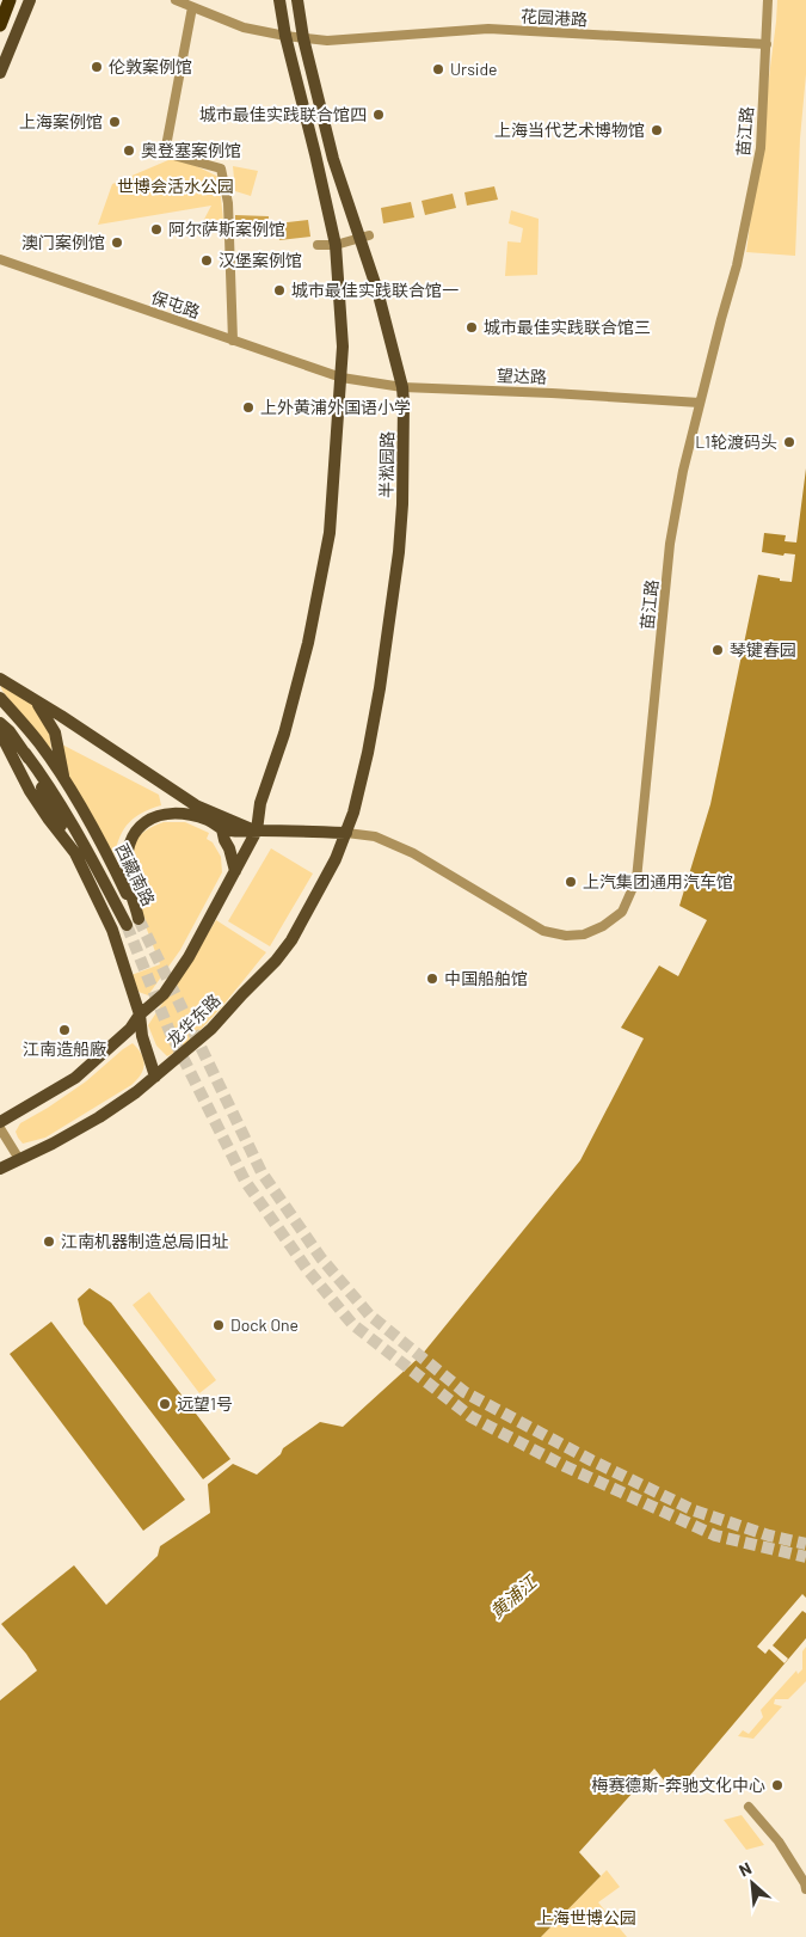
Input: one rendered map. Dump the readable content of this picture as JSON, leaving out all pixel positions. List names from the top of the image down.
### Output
{
  "streets": {
    "main road": ["半淞园路", "西藏南路", "龙华东路"],
    "street": [
      "花园港路",
      "苗江路",
      "保屯路",
      "望达路"
    ]
  },
  "crossings": [
    ["花园港路", "苗江路"],
    ["花园港路", "半淞园路"],
    ["苗江路", "望达路"],
    ["苗江路", "半淞园路"],
    ["苗江路", "西藏南路"],
    ["苗江路", "龙华东路"],
    ["保屯路", "望达路"],
    ["望达路", "半淞园路"],
    ["半淞园路", "西藏南路"],
    ["半淞园路", "龙华东路"],
    ["西藏南路", "龙华东路"]
  ],
  "water": ["黄浦江"],
  "parks": ["世博会活水公园", "上海世博公园"],
  "places": [
    "伦敦案例馆",
    "Urside",
    "城市最佳实践联合馆四",
    "上海案例馆",
    "上海当代艺术博物馆",
    "奥登塞案例馆",
    "阿尔萨斯案例馆",
    "澳门案例馆",
    "汉堡案例馆",
    "城市最佳实践联合馆一",
    "城市最佳实践联合馆三",
    "上外黄浦外国语小学",
    "L1轮渡码头",
    "琴键春园",
    "上汽集团通用汽车馆",
    "中国船舶馆",
    "江南造船廠",
    "江南机器制造总局旧址",
    "Dock One",
    "远望1号",
    "梅赛德斯-奔驰文化中心"
  ],
  "north": "top left"
}
